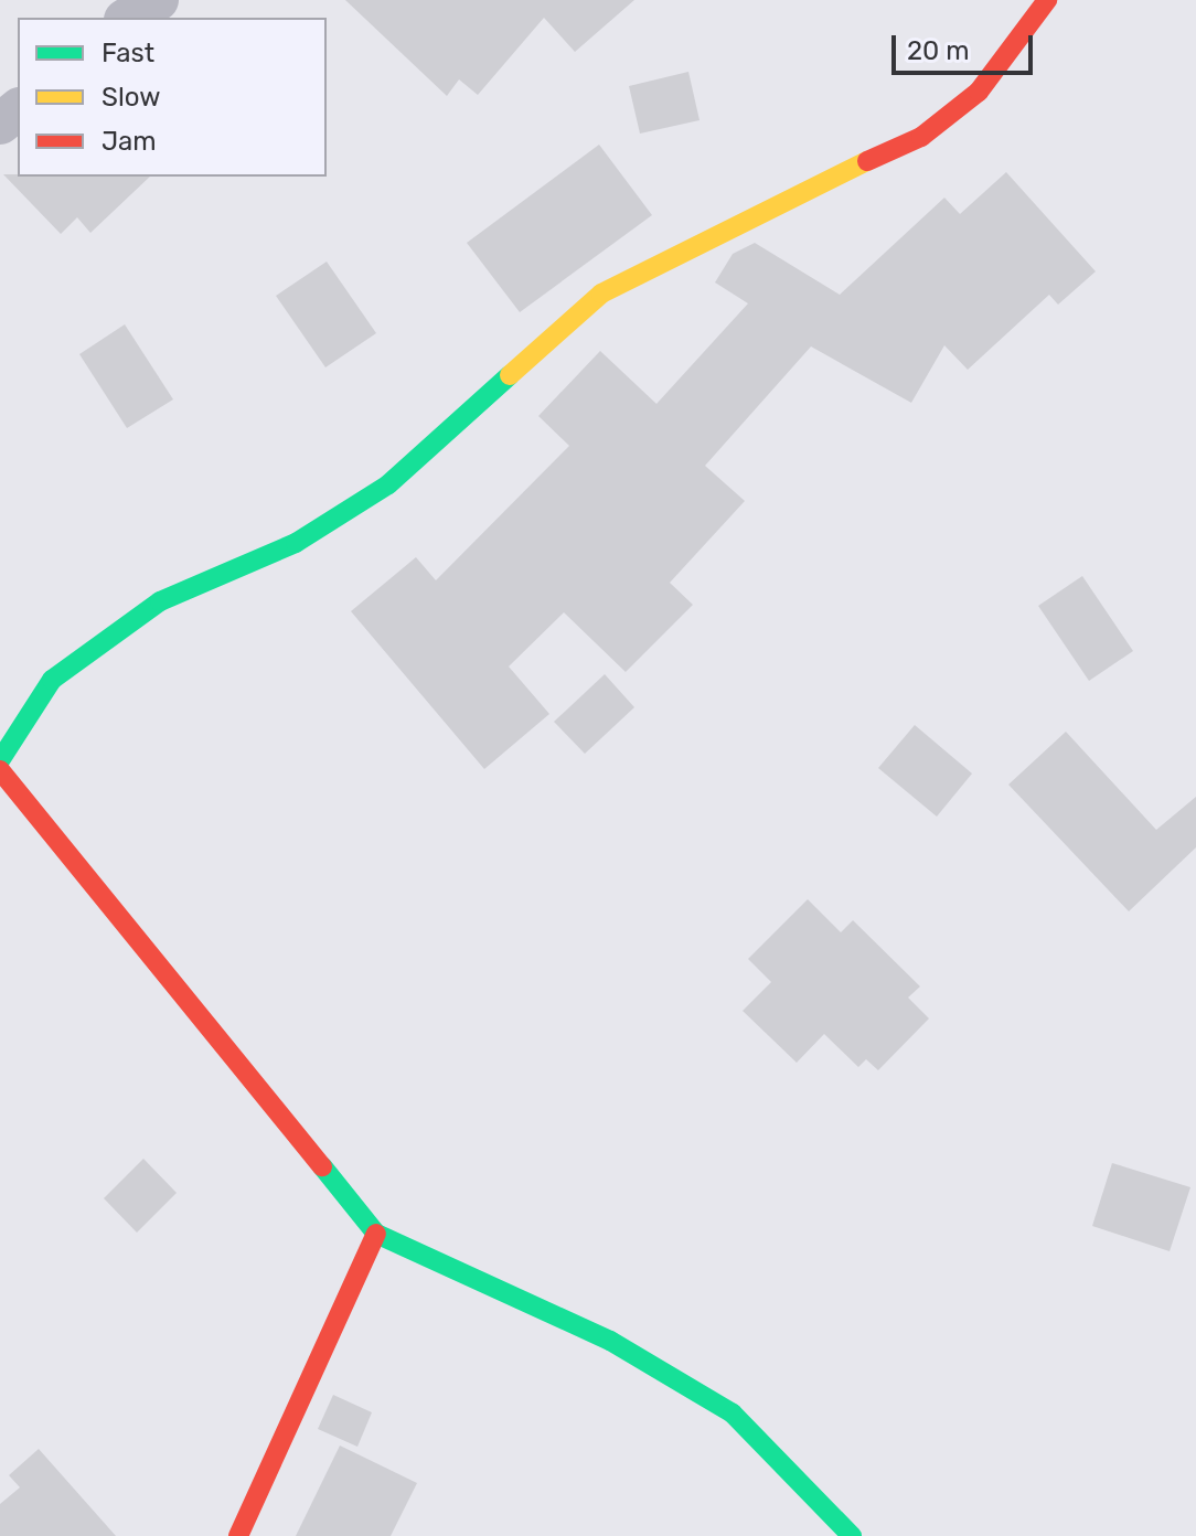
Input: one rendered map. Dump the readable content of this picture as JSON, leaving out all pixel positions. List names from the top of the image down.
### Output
{
  "legend": ["Fast", "Slow", "Jam"],
  "scale_bar": "20 m"
}
